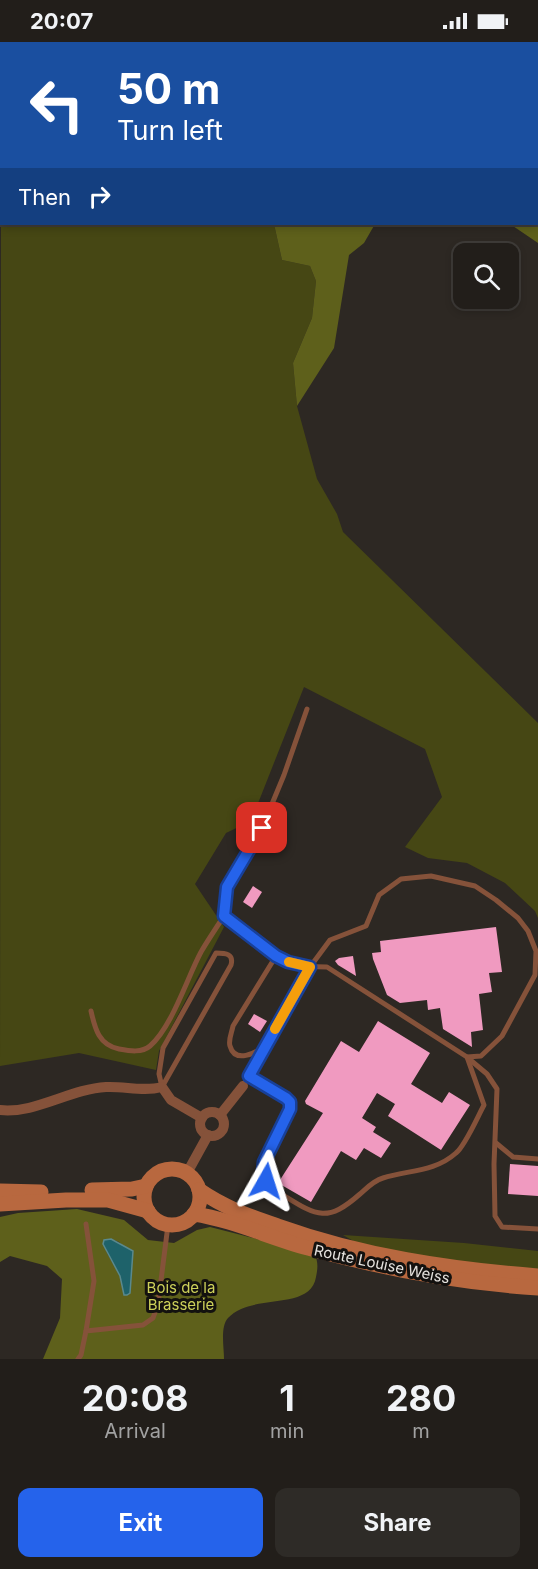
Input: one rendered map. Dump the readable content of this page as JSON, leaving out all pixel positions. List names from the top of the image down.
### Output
{
  "streets": {
    "main road": ["Route Louise Weiss"]
  },
  "parks": ["Bois de la Brasserie"],
  "page": {
    "status": "20:07",
    "turn": ["50 m", "Turn left"],
    "then": "Then",
    "eta": [
      "20:08",
      "Arrival",
      "1",
      "min",
      "280",
      "m"
    ],
    "buttons": ["Exit", "Share"]
  }
}
